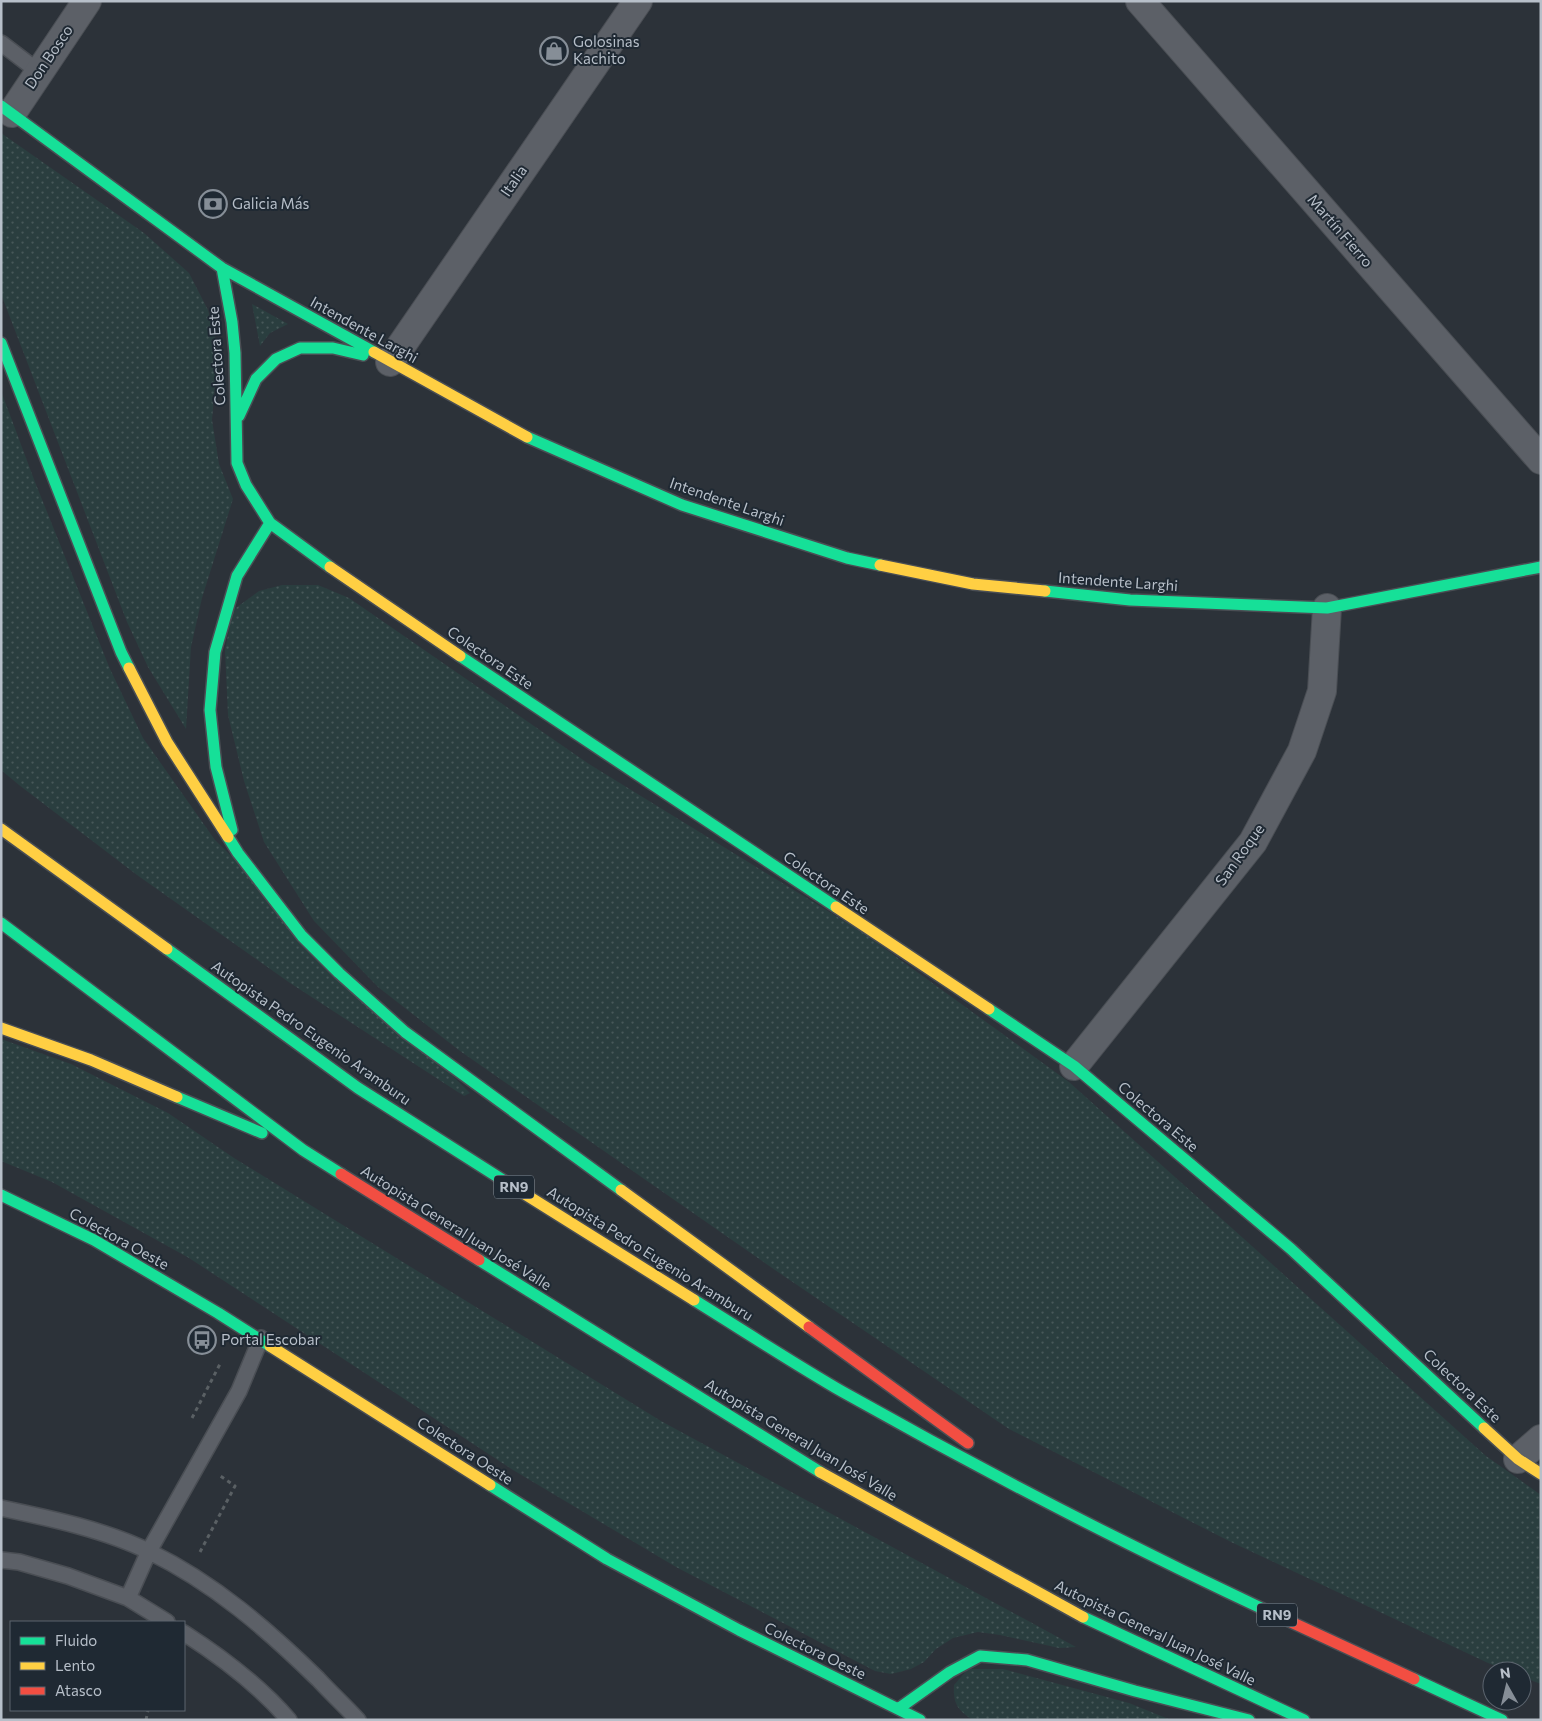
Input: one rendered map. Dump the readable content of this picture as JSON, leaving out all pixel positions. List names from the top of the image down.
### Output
{
  "streets": {
    "main road": [
      "Intendente Larghi",
      "Colectora Este",
      "Autopista Pedro Eugenio Aramburu",
      "RN9",
      "Autopista General Juan José Valle",
      "Colectora Oeste"
    ],
    "street": [
      "Don Bosco",
      "Italia",
      "Martín Fierro",
      "San Roque"
    ]
  },
  "crossings": [
    ["Don Bosco", "Intendente Larghi"],
    ["Italia", "Intendente Larghi"],
    ["Intendente Larghi", "Colectora Este"],
    ["Intendente Larghi", "San Roque"],
    ["Colectora Este", "San Roque"],
    ["Autopista Pedro Eugenio Aramburu", "RN9"]
  ],
  "places": {
    "shop": ["Golosinas Kachito"],
    "bank": ["Galicia Más"],
    "bus stop": ["Portal Escobar"]
  },
  "legend": ["Fluido", "Lento", "Atasco"],
  "north": "top"
}
